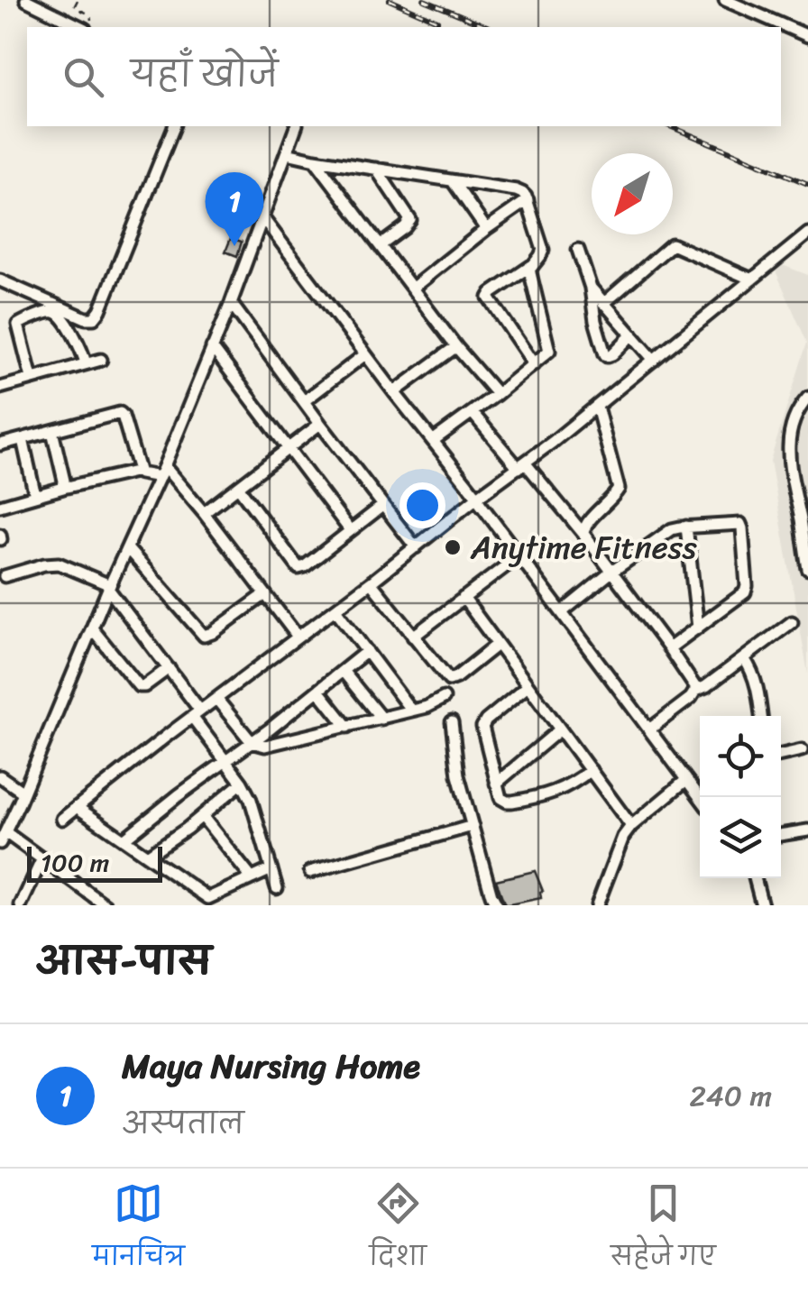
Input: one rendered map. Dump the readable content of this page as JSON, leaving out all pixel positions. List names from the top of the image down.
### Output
{
  "places": ["Anytime Fitness"],
  "scale_bar": "100 m",
  "north": "bottom left",
  "page": {
    "search": "यहाँ खोजें",
    "pins": "1",
    "scale": "100 m",
    "heading": "आस-पास",
    "list": [
      {
        "mark": "1",
        "name": "Maya Nursing Home",
        "note": "अस्पताल",
        "value": "240 m"
      }
    ],
    "nav": ["मानचित्र", "दिशा", "सहेजे गए"]
  }
}
